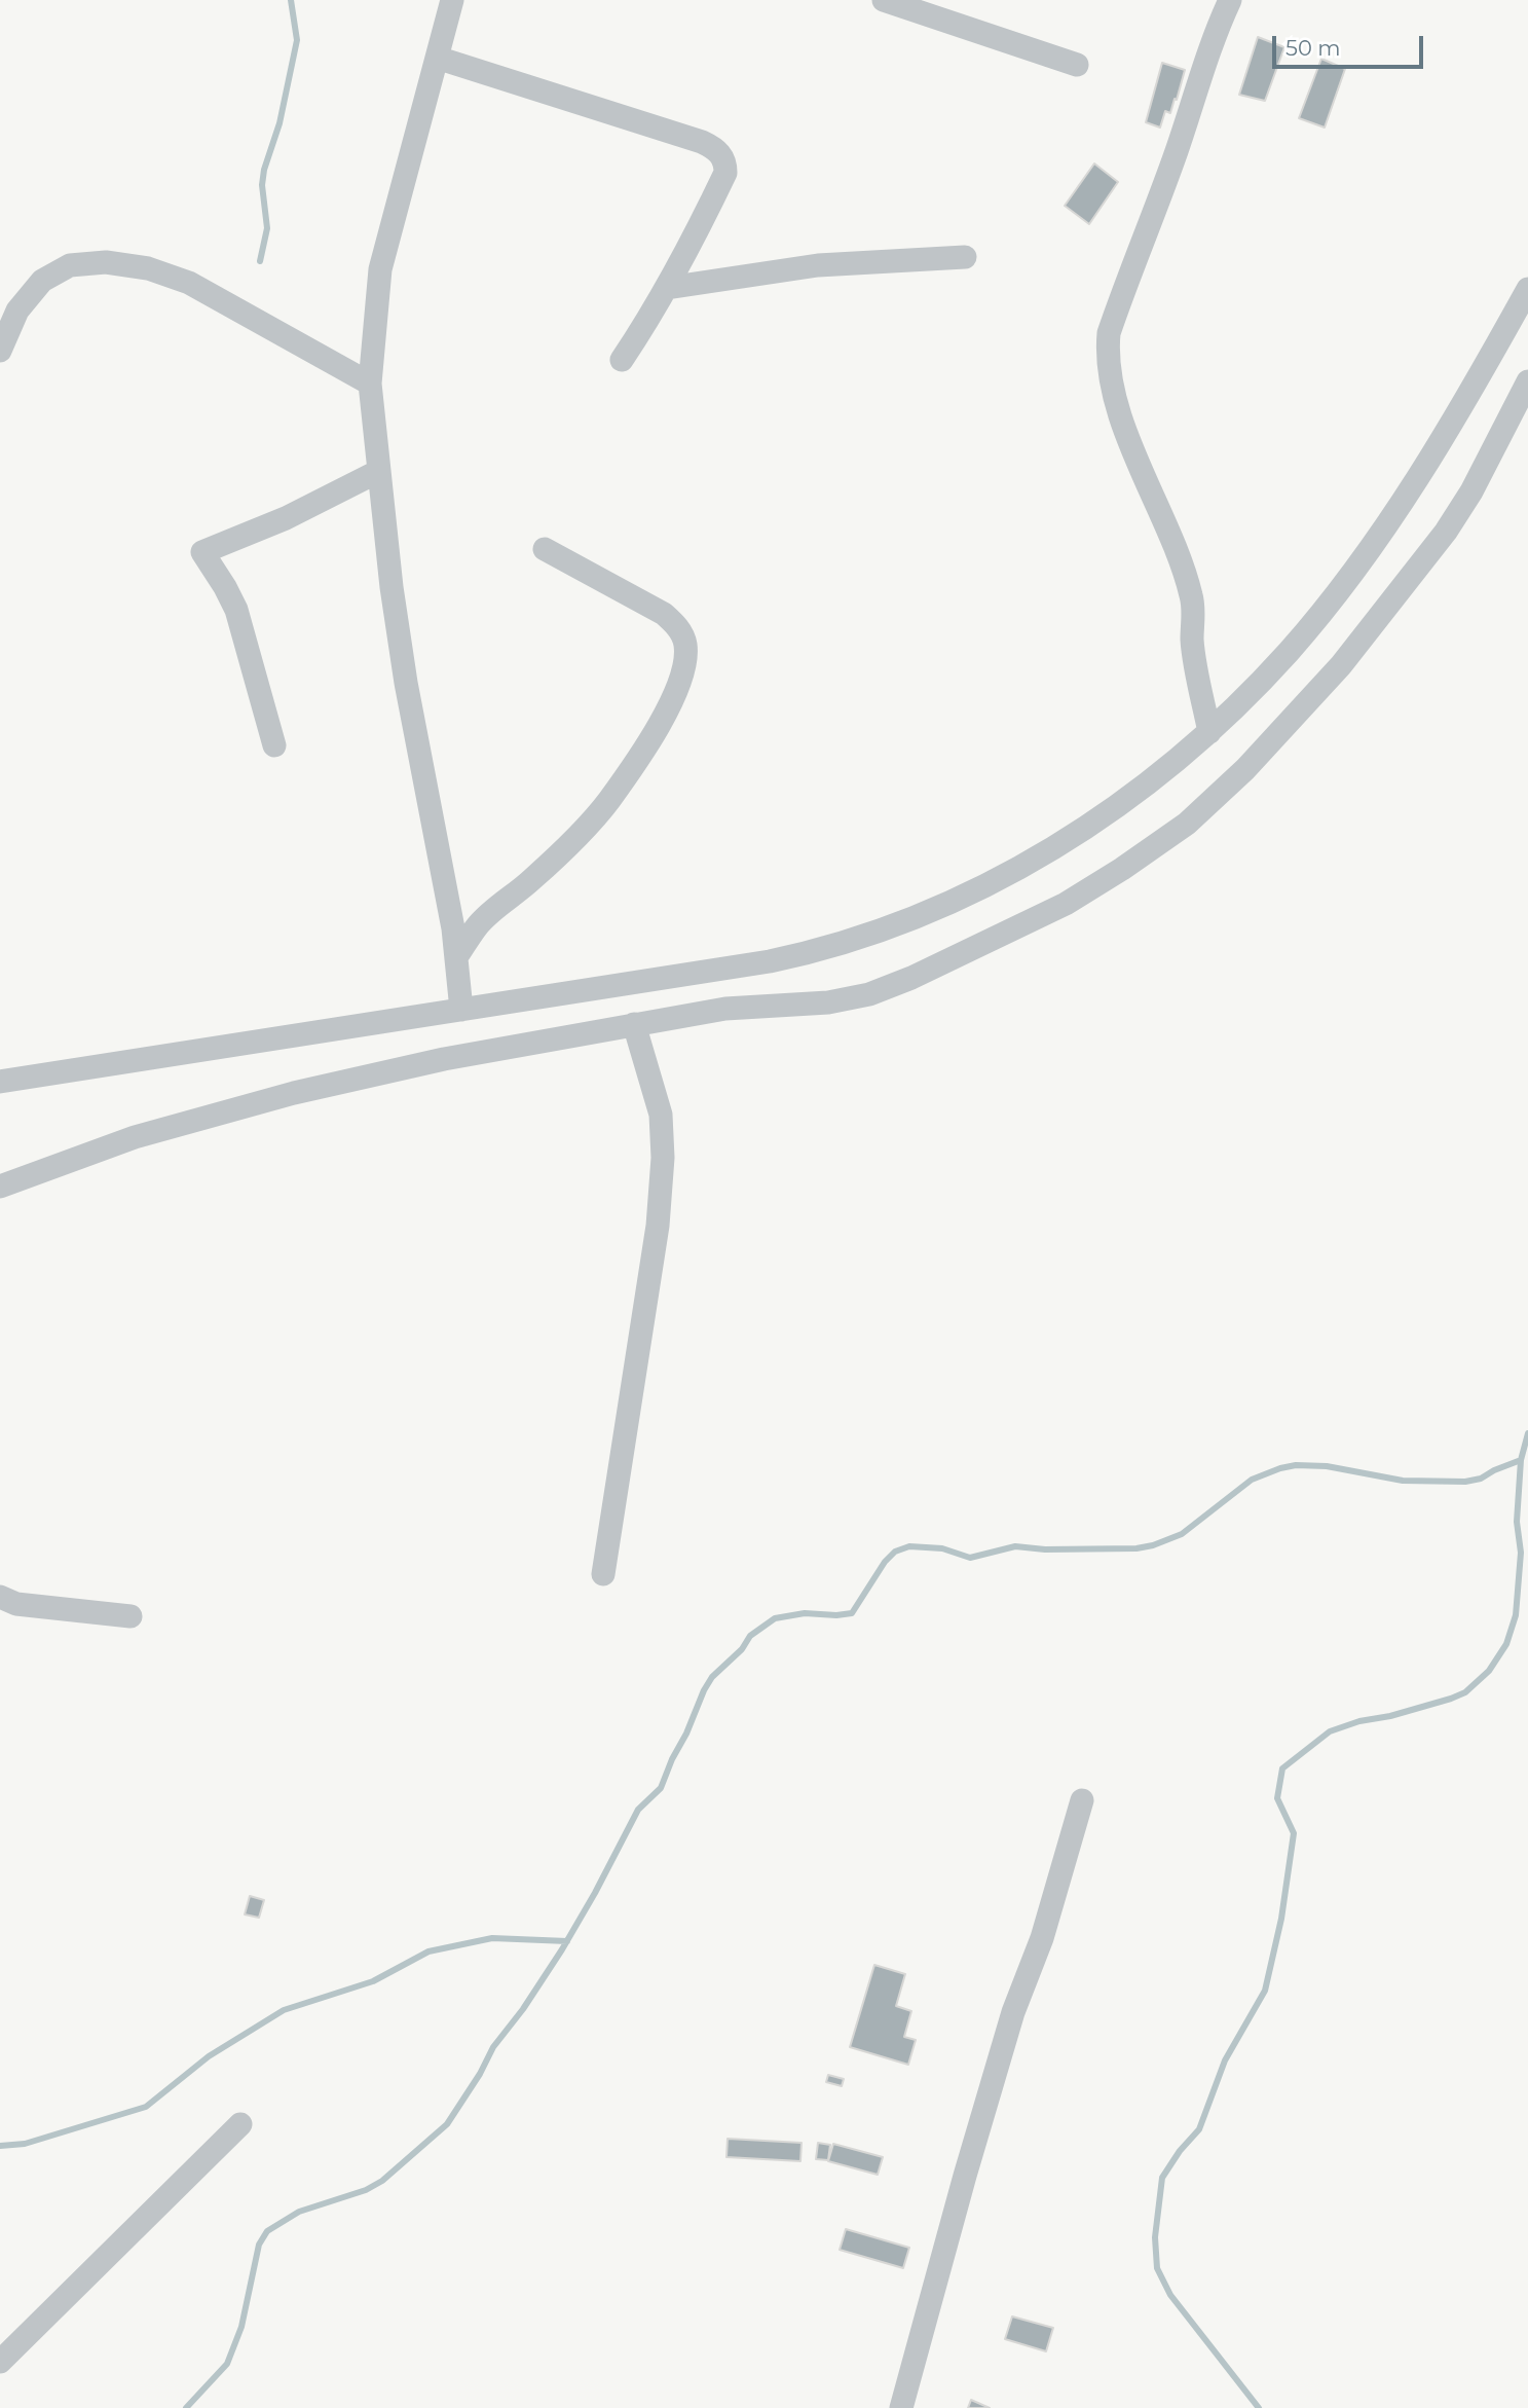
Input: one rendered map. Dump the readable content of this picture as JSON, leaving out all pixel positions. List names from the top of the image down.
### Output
{
  "scale_bar": "50 m"
}
